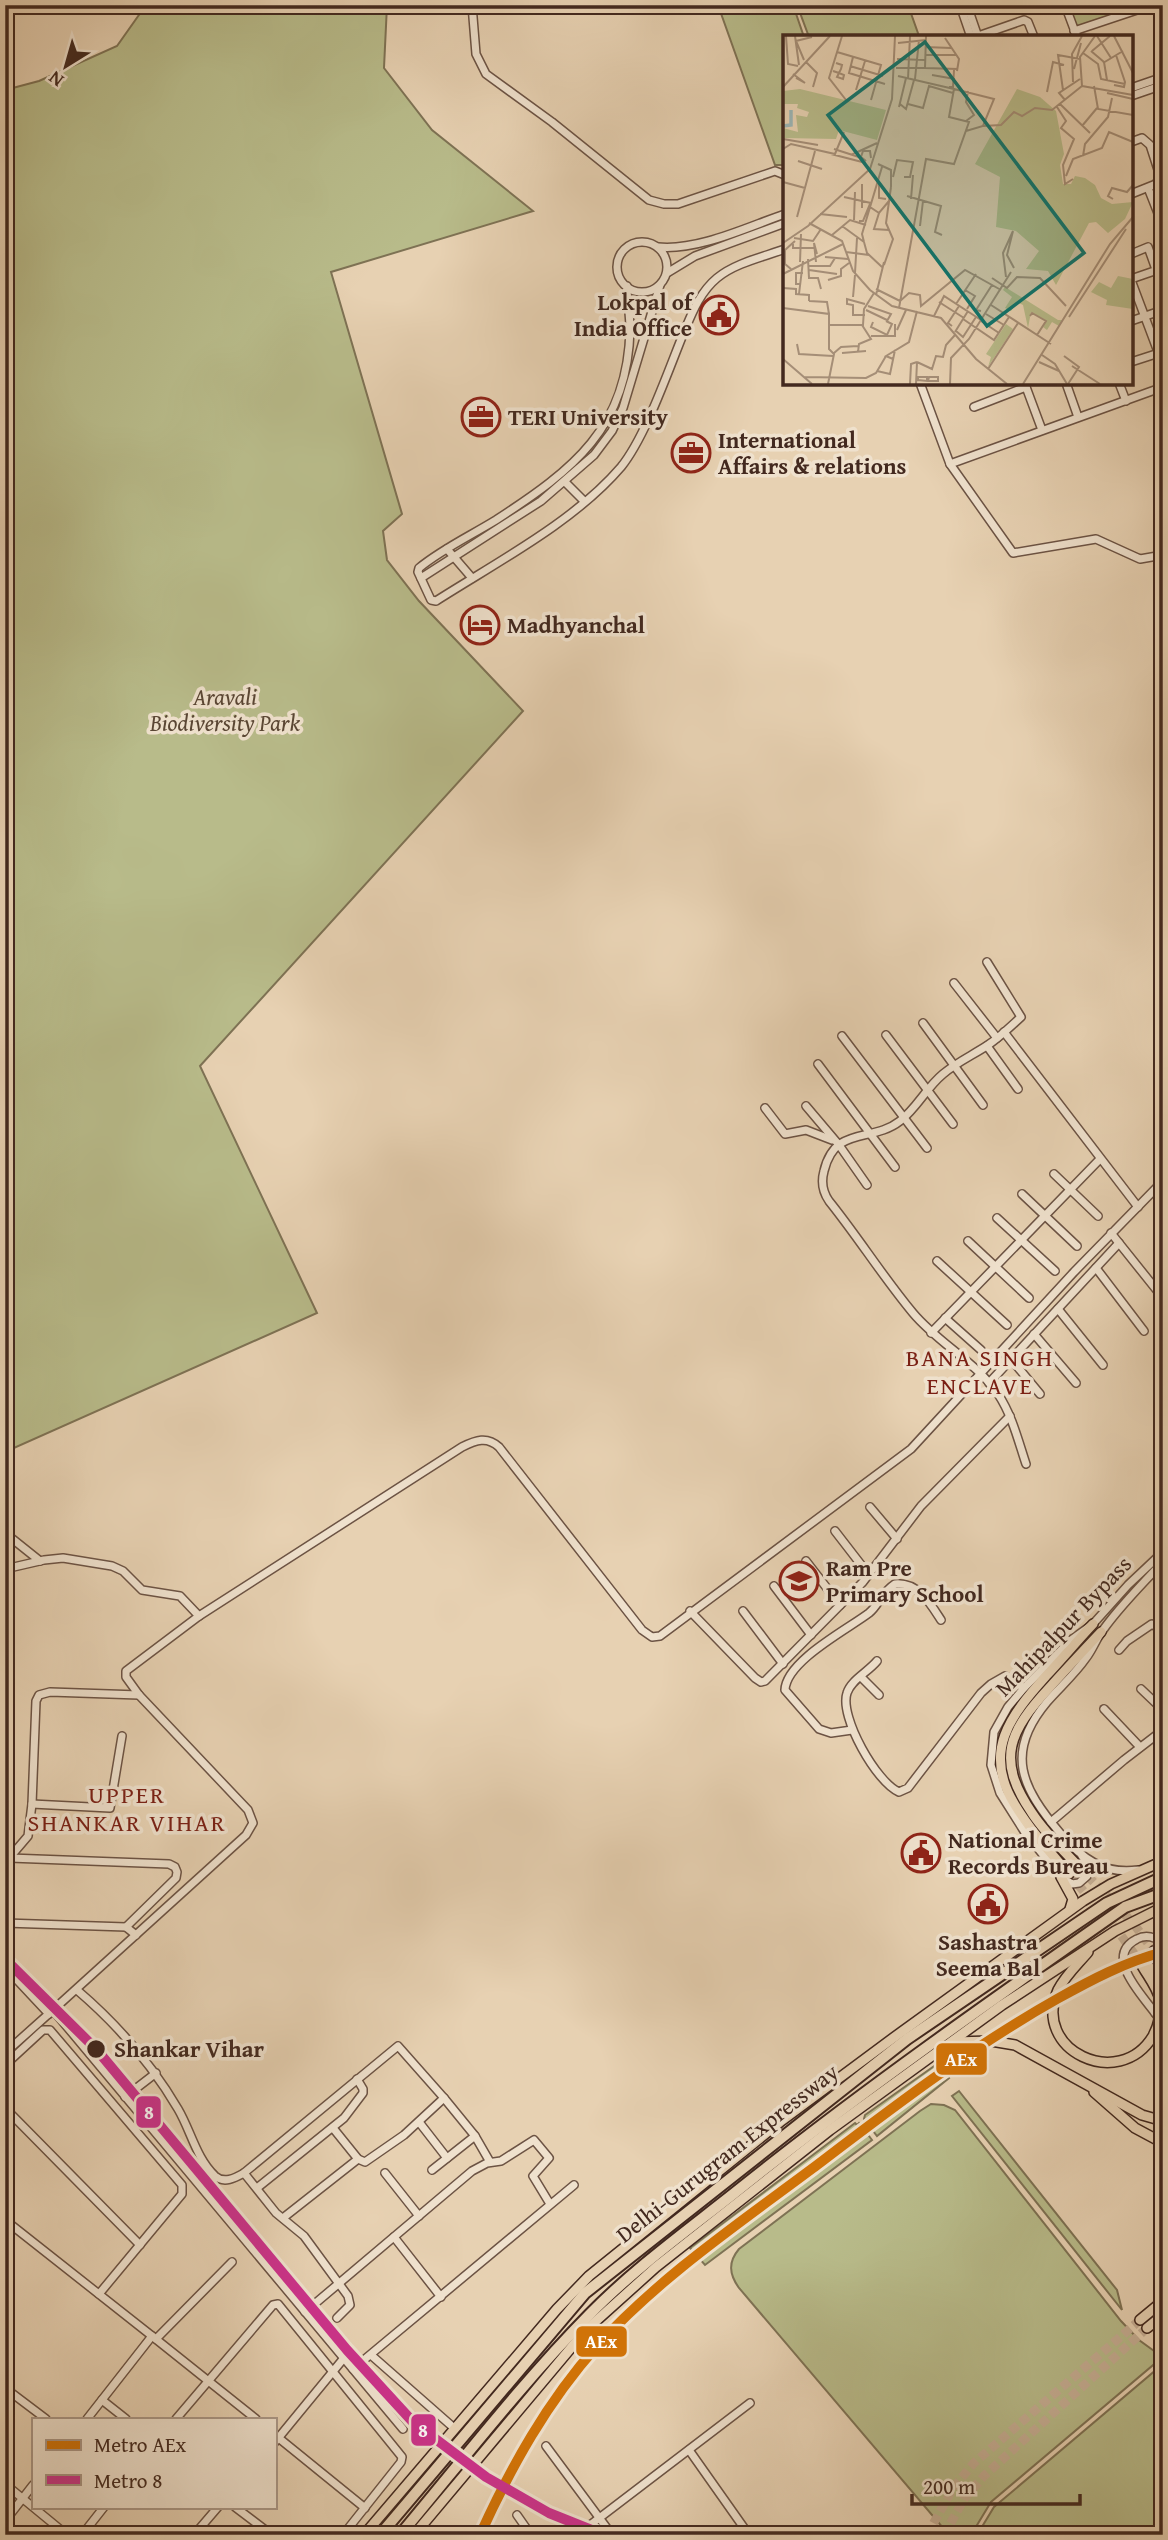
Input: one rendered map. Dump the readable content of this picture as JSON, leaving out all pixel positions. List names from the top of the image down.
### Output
{
  "streets": {
    "highway": ["Delhi-Gurugram Expressway"],
    "street": ["Mahipalpur Bypass"]
  },
  "districts": ["BANA SINGH ENCLAVE", "UPPER SHANKAR VIHAR"],
  "parks": ["Aravali Biodiversity Park"],
  "places": {
    "public building": ["Lokpal of India Office", "National Crime Records Bureau", "Sashastra Seema Bal"],
    "office": ["TERI University", "International Affairs & relations"],
    "hotel": ["Madhyanchal"],
    "school or university": ["Ram Pre Primary School"],
    "other": ["Shankar Vihar"]
  },
  "lines": ["metro line AEx", "metro line 8"],
  "legend": ["Metro AEx", "Metro 8"],
  "scale_bar": "200 m",
  "north": "bottom left"
}
